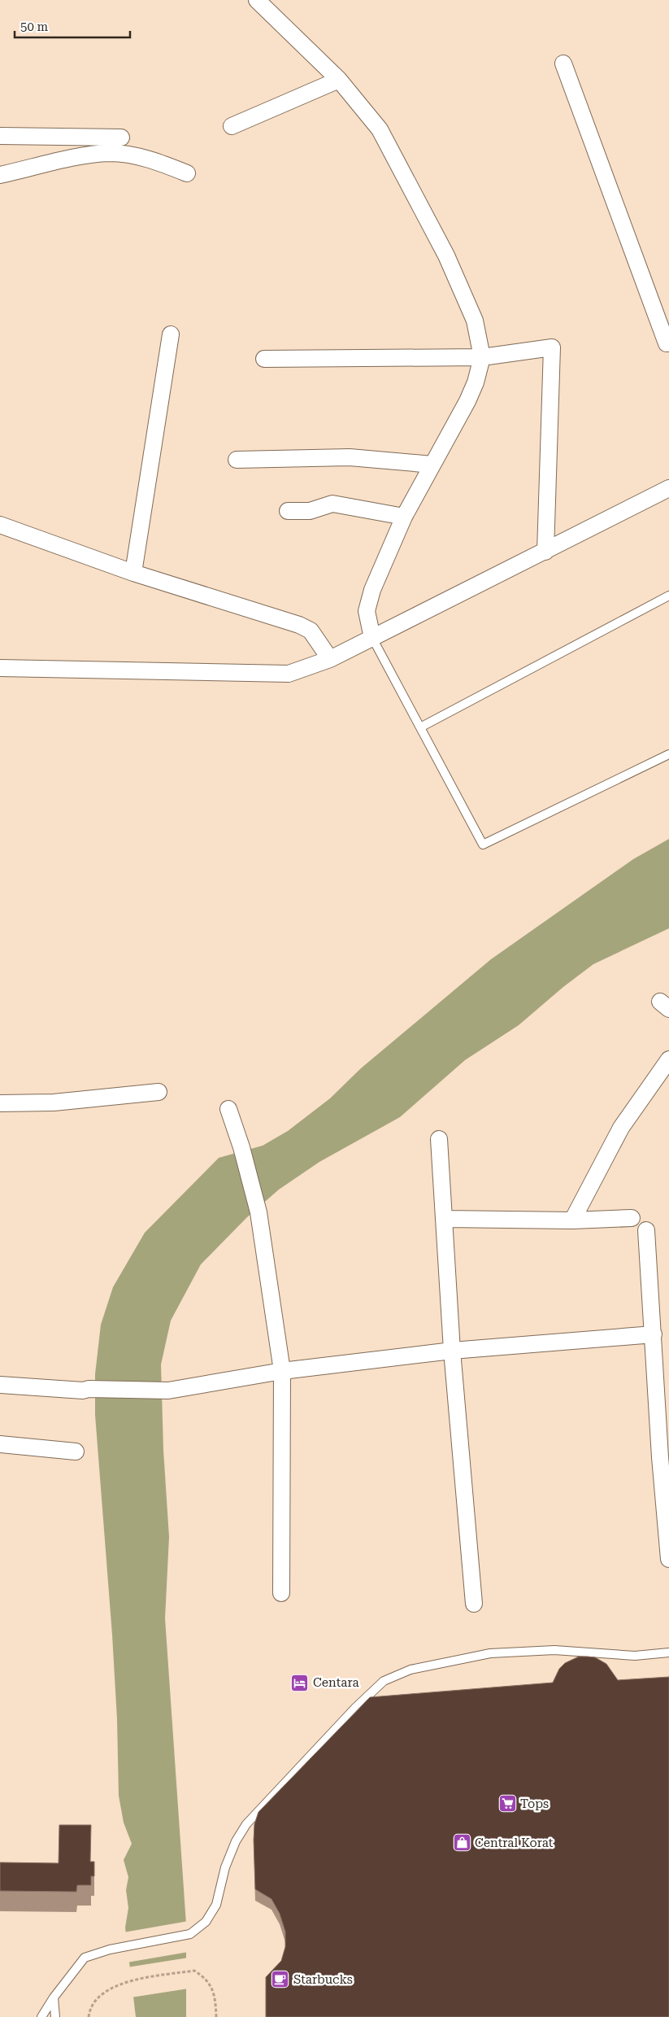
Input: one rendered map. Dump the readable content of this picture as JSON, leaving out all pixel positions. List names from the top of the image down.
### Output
{
  "places": {
    "hotel": ["Centara"],
    "supermarket": ["Tops"],
    "shop": ["Central Korat"],
    "cafe": ["Starbucks"]
  },
  "scale_bar": "50 m"
}
